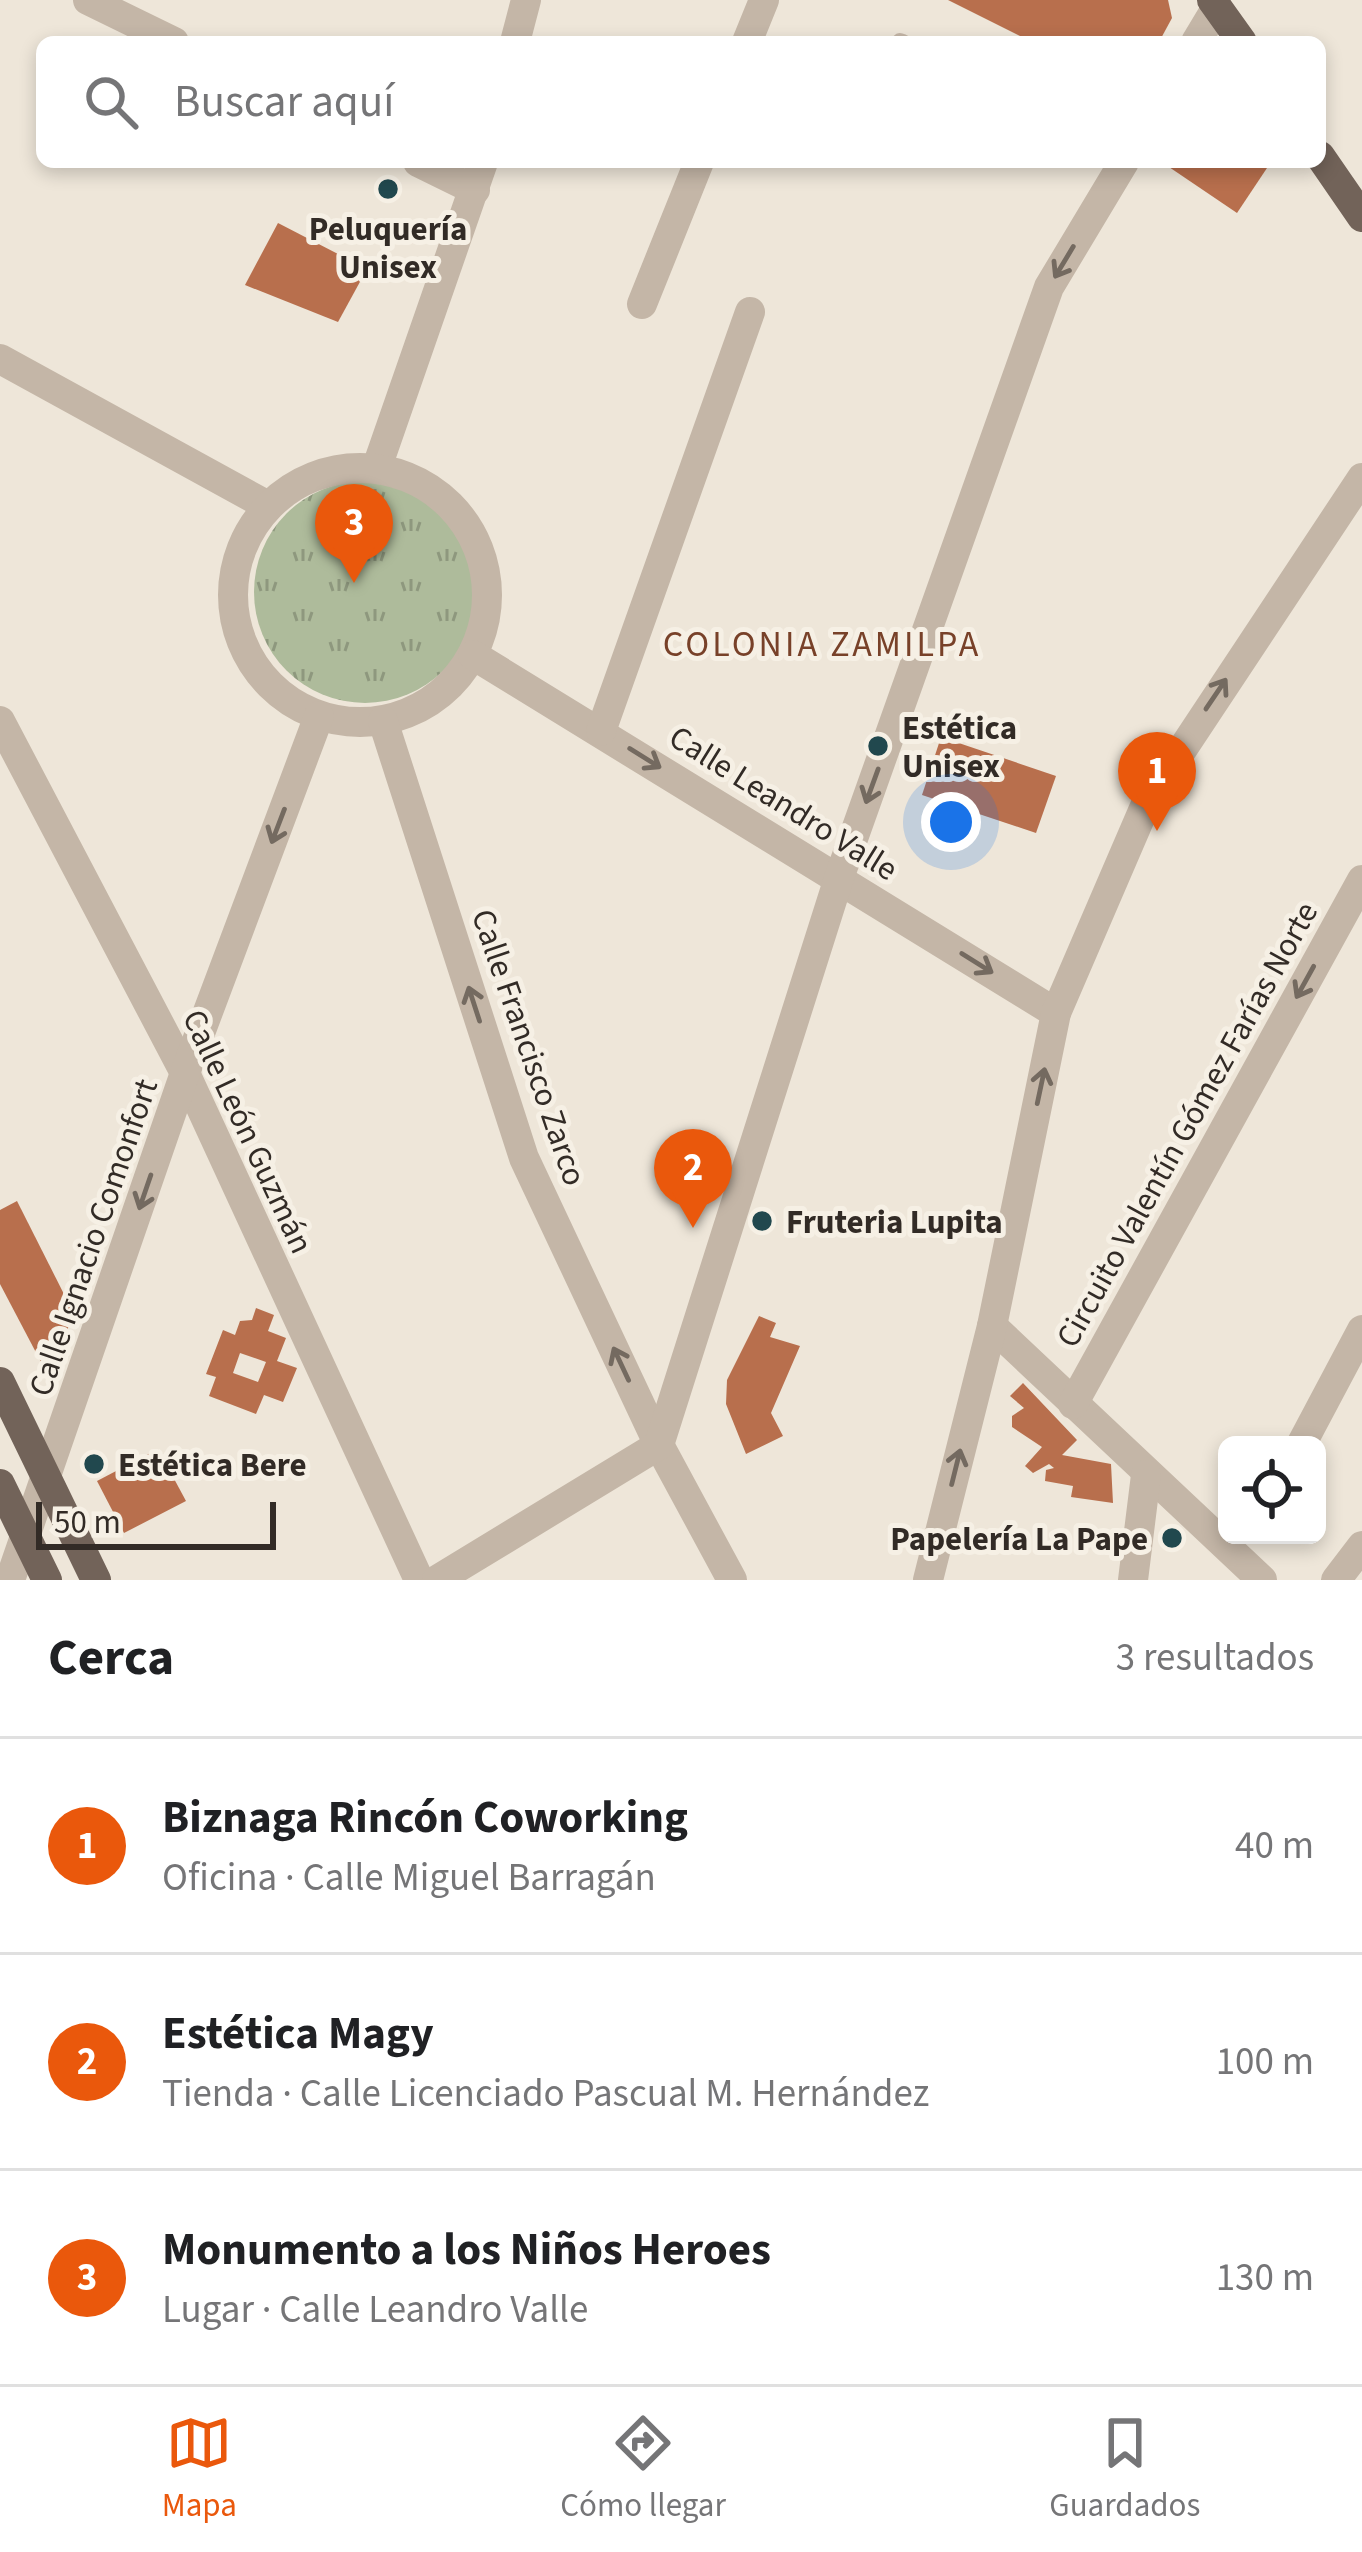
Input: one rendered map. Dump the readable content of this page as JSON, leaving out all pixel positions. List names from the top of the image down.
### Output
{
  "streets": {
    "street": [
      "Calle Leandro Valle",
      "Calle Francisco Zarco",
      "Circuito Valentín Gómez Farías Norte",
      "Calle León Guzmán",
      "Calle Ignacio Comonfort"
    ]
  },
  "crossings": [
    ["Calle Leandro Valle", "Calle Francisco Zarco"],
    ["Calle Leandro Valle", "Calle Ignacio Comonfort"],
    ["Calle Francisco Zarco", "Calle Ignacio Comonfort"],
    ["Calle León Guzmán", "Calle Ignacio Comonfort"]
  ],
  "one_way": ["Calle Leandro Valle", "Calle Francisco Zarco", "Calle Ignacio Comonfort"],
  "districts": ["COLONIA ZAMILPA"],
  "places": [
    "Peluquería Unisex",
    "Estética Unisex",
    "Fruteria Lupita",
    "Estética Bere",
    "Papelería La Pape"
  ],
  "scale_bar": "50 m",
  "page": {
    "search": "Buscar aquí",
    "pins": ["3", "1", "2"],
    "scale": "50 m",
    "heading": ["Cerca", "3 resultados"],
    "list": [
      {
        "mark": "1",
        "name": "Biznaga Rincón Coworking",
        "note": "Oficina · Calle Miguel Barragán",
        "value": "40 m"
      },
      {
        "mark": "2",
        "name": "Estética Magy",
        "note": "Tienda · Calle Licenciado Pascual M. Hernández",
        "value": "100 m"
      },
      {
        "mark": "3",
        "name": "Monumento a los Niños Heroes",
        "note": "Lugar · Calle Leandro Valle",
        "value": "130 m"
      }
    ],
    "nav": ["Mapa", "Cómo llegar", "Guardados"]
  }
}
